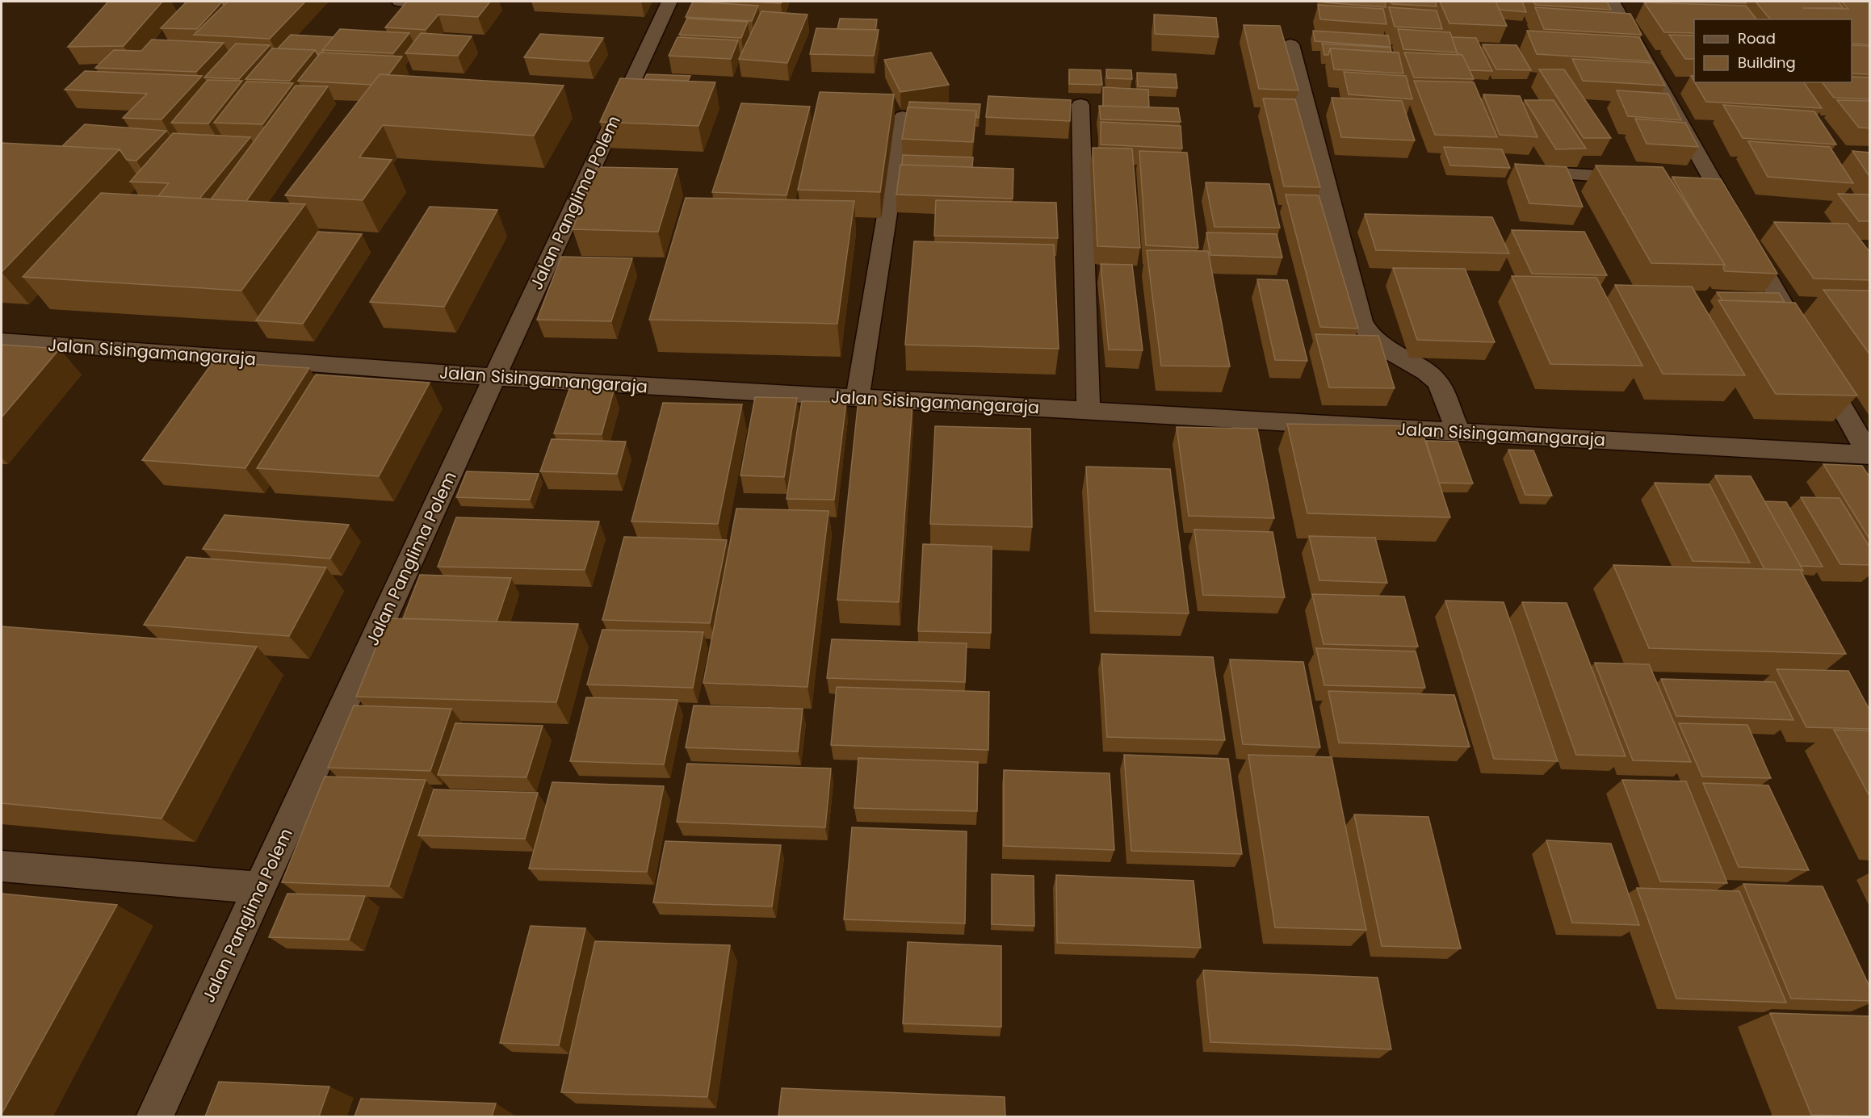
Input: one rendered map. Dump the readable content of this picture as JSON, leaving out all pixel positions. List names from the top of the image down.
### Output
{
  "streets": {
    "street": ["Jalan Panglima Polem", "Jalan Sisingamangaraja"]
  },
  "crossings": [
    ["Jalan Panglima Polem", "Jalan Sisingamangaraja"]
  ],
  "legend": ["Road", "Building"]
}
